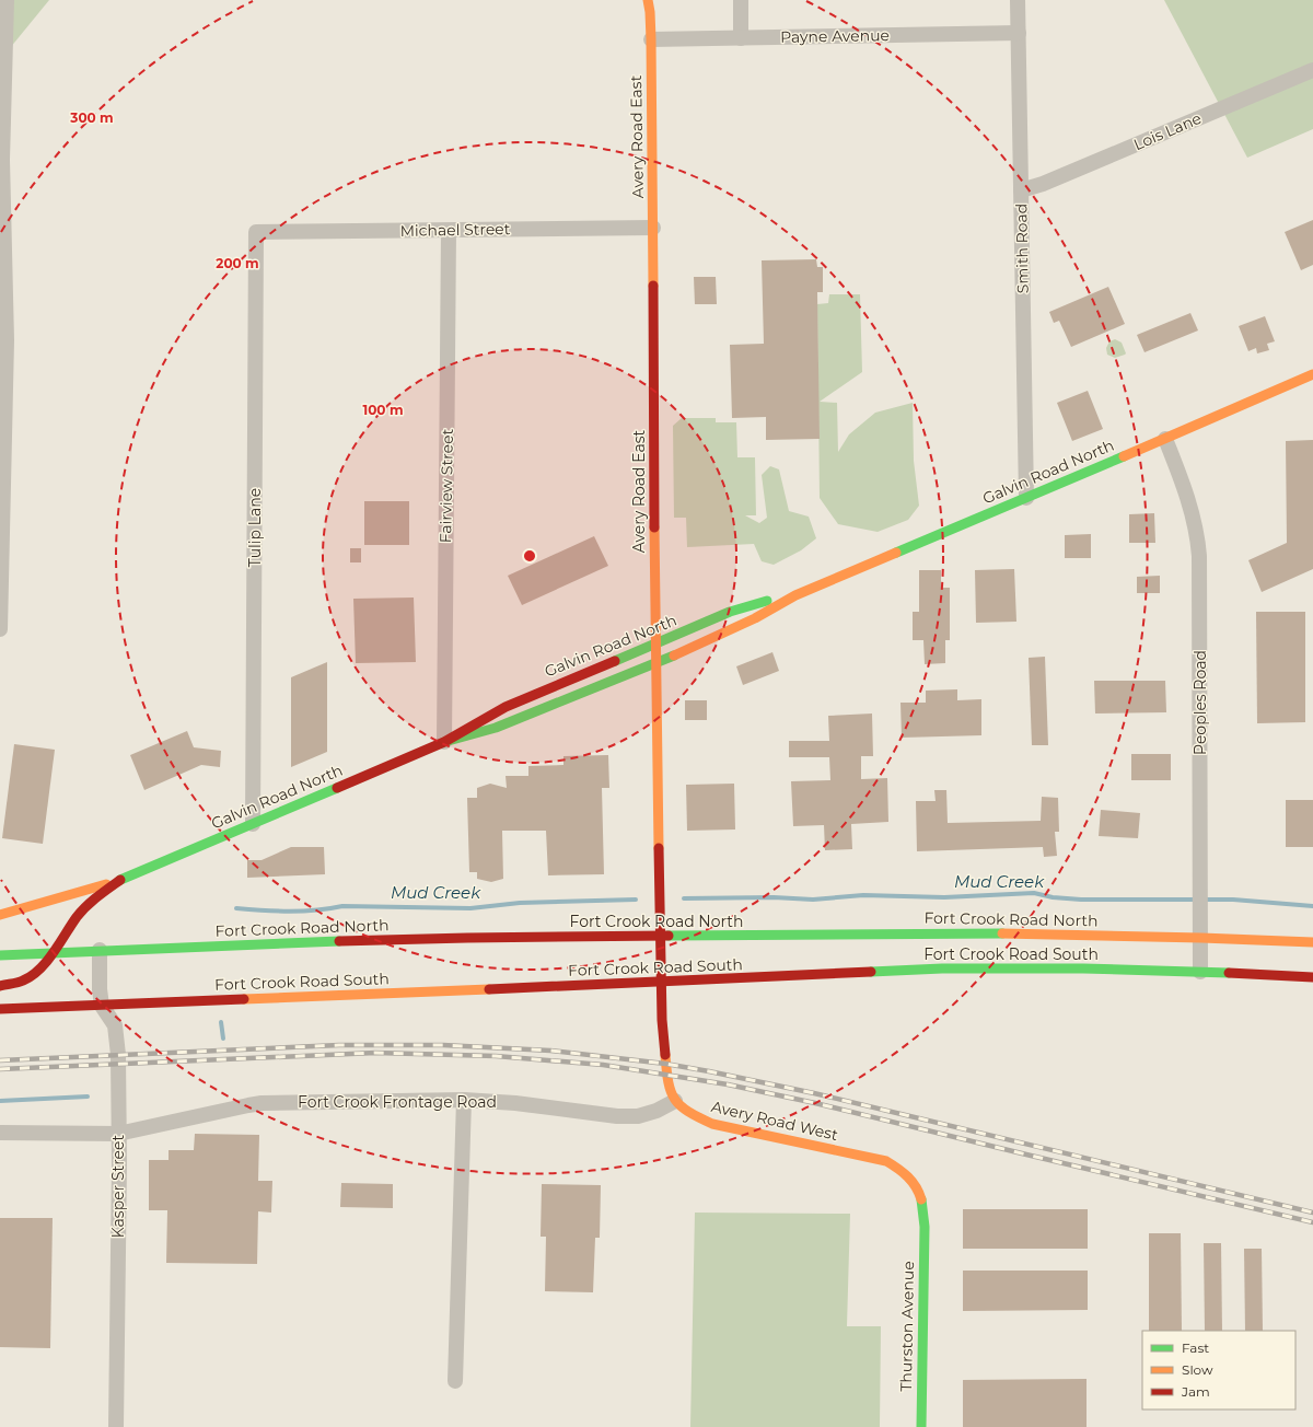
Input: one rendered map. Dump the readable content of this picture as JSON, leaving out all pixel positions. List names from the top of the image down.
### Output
{
  "streets": {
    "main road": [
      "Avery Road East",
      "Galvin Road North",
      "Fort Crook Road North",
      "Fort Crook Road South",
      "Avery Road West",
      "Thurston Avenue"
    ],
    "street": [
      "Payne Avenue",
      "Lois Lane",
      "Michael Street",
      "Smith Road",
      "Fairview Street",
      "Tulip Lane",
      "Peoples Road",
      "Fort Crook Frontage Road",
      "Kasper Street"
    ]
  },
  "crossings": [
    ["Payne Avenue", "Avery Road East"],
    ["Payne Avenue", "Smith Road"],
    ["Lois Lane", "Smith Road"],
    ["Avery Road East", "Michael Street"],
    ["Avery Road East", "Galvin Road North"],
    ["Avery Road East", "Fort Crook Road North"],
    ["Avery Road East", "Fort Crook Road South"],
    ["Michael Street", "Fairview Street"],
    ["Michael Street", "Tulip Lane"],
    ["Smith Road", "Galvin Road North"],
    ["Galvin Road North", "Fairview Street"],
    ["Galvin Road North", "Tulip Lane"],
    ["Galvin Road North", "Peoples Road"],
    ["Peoples Road", "Fort Crook Road North"],
    ["Peoples Road", "Fort Crook Road South"],
    ["Fort Crook Road North", "Kasper Street"],
    ["Fort Crook Road South", "Kasper Street"],
    ["Fort Crook Frontage Road", "Avery Road West"],
    ["Fort Crook Frontage Road", "Kasper Street"],
    ["Avery Road West", "Thurston Avenue"]
  ],
  "water": ["Mud Creek"],
  "legend": ["Fast", "Slow", "Jam"],
  "rings": ["300 m", "200 m", "100 m"]
}
